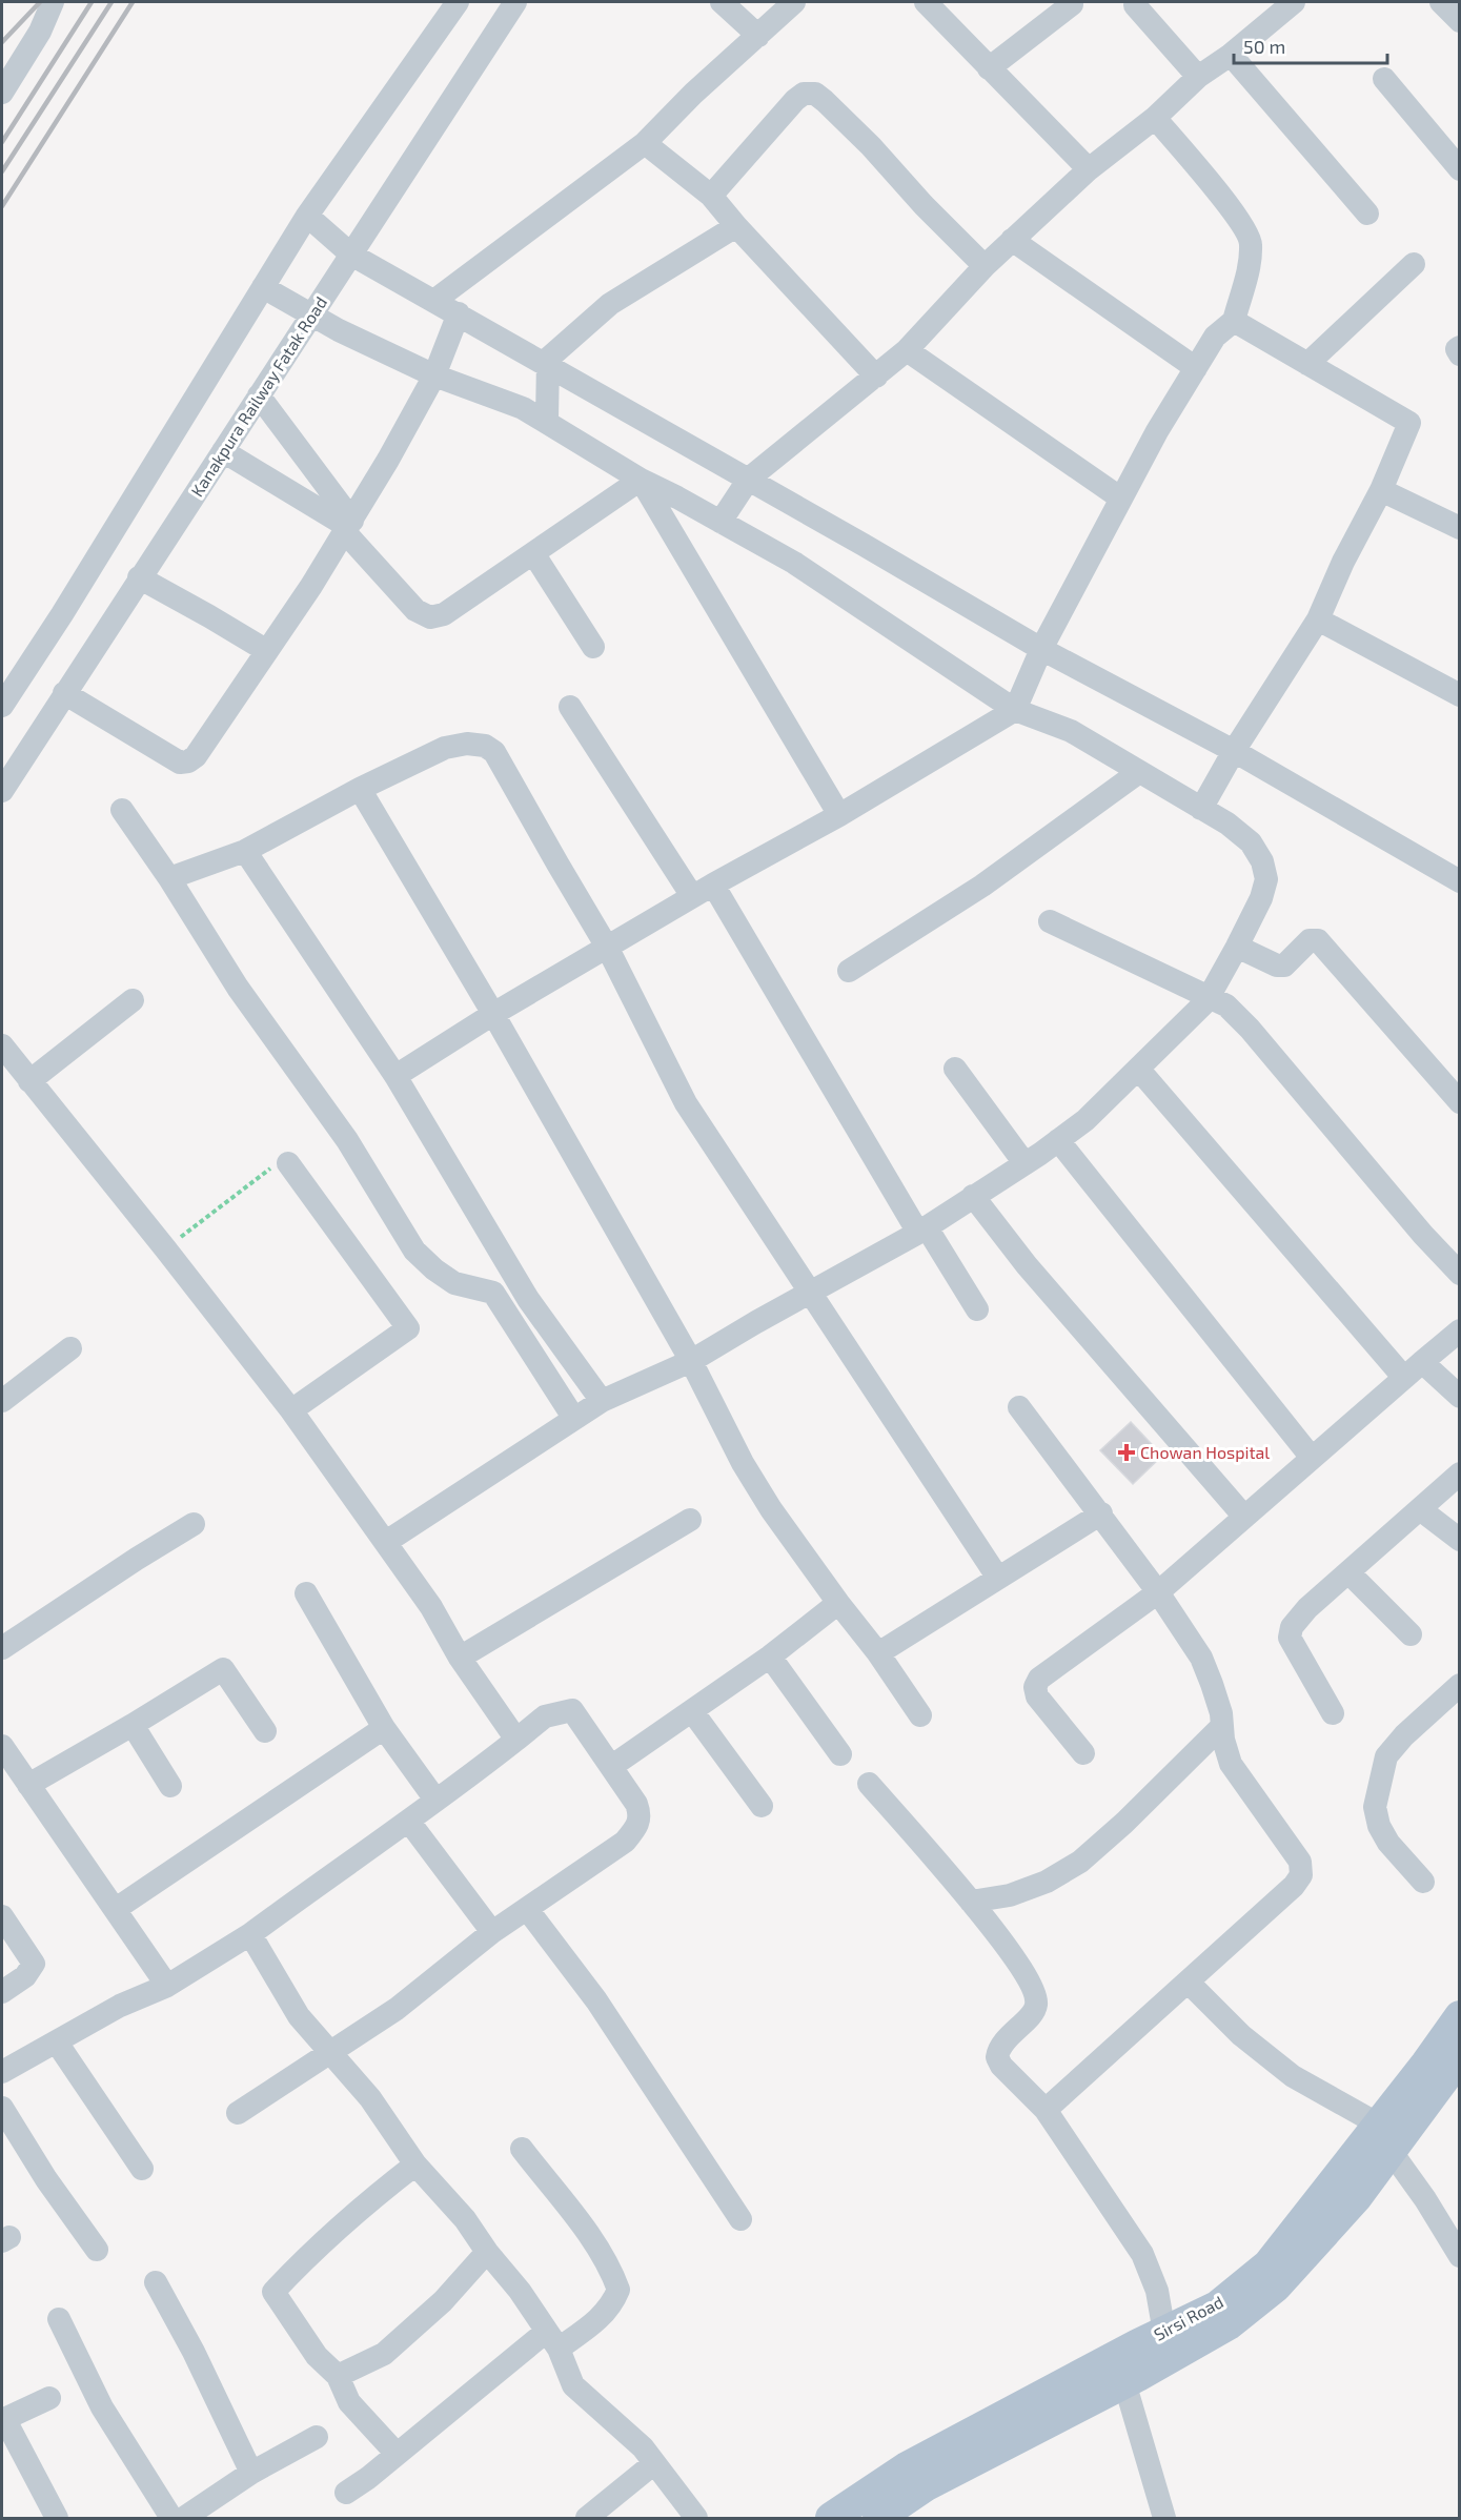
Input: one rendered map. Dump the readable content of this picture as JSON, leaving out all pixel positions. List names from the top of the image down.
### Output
{
  "streets": {
    "main road": ["Sirsi Road"],
    "street": ["Kanakpura Railway Fatak Road"]
  },
  "places": {
    "health": ["Chowan Hospital"]
  },
  "scale_bar": "50 m"
}
